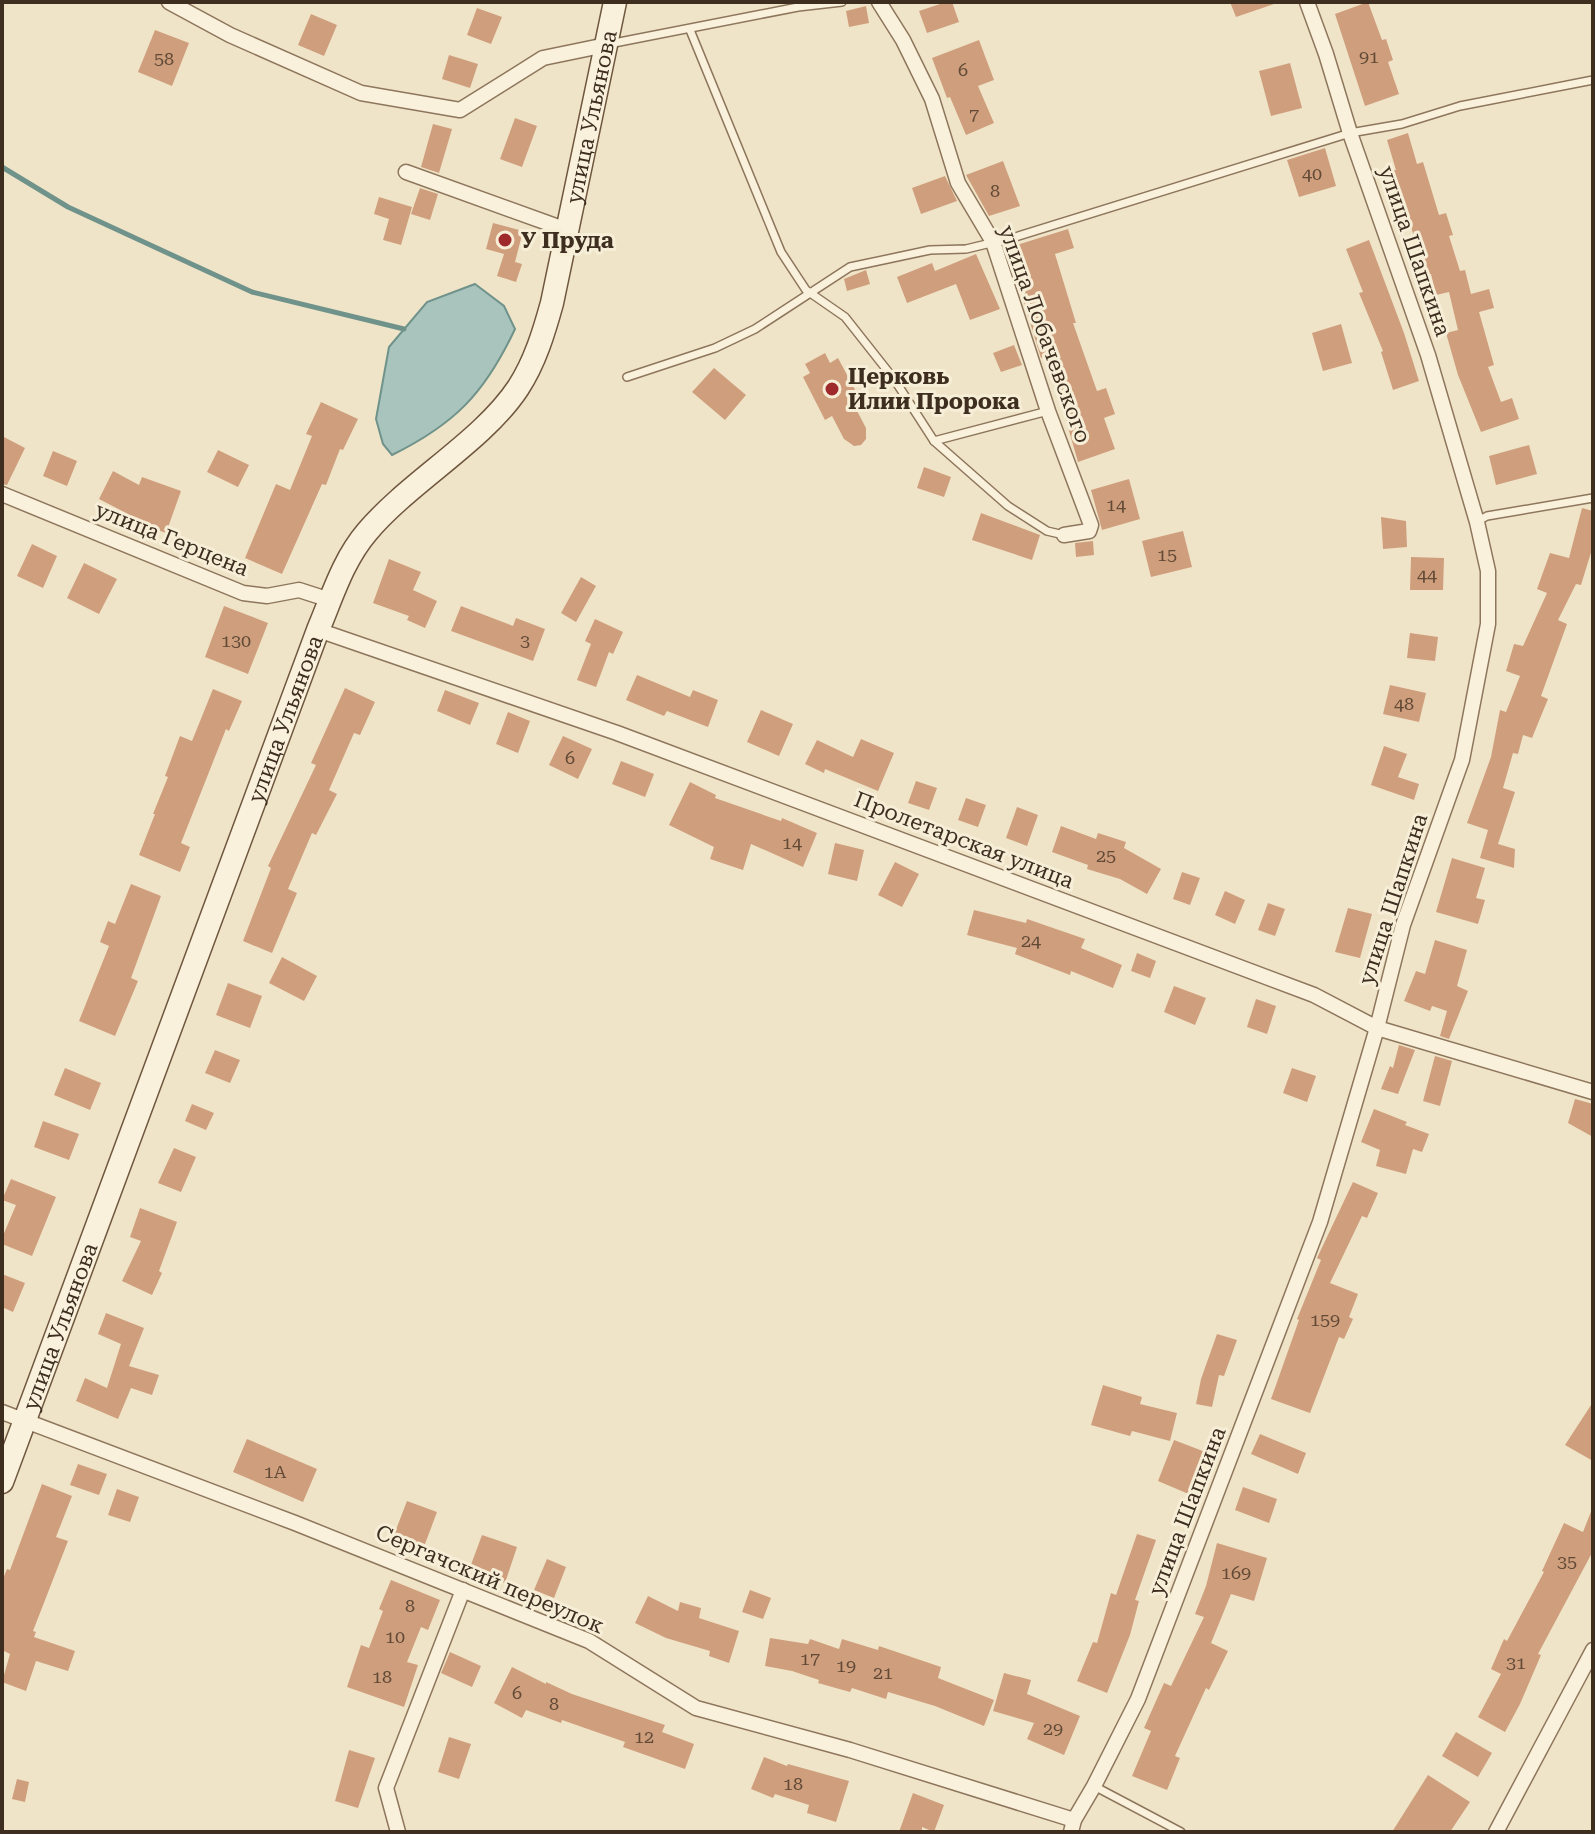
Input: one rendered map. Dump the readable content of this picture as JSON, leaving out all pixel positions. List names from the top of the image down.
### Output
{
  "streets": {
    "main road": ["улица Ульянова"],
    "street": [
      "улица Шапкина",
      "улица Лобачевского",
      "улица Герцена",
      "Пролетарская улица",
      "Сергачский переулок"
    ]
  },
  "crossings": [
    ["улица Ульянова", "улица Герцена"],
    ["улица Ульянова", "Пролетарская улица"],
    ["улица Ульянова", "Сергачский переулок"],
    ["улица Шапкина", "Пролетарская улица"],
    ["улица Шапкина", "Сергачский переулок"]
  ],
  "places": ["У Пруда", "Церковь Илии Пророка"],
  "house_numbers": [
    "91",
    "58",
    "6",
    "7",
    "40",
    "8",
    "14",
    "15",
    "44",
    "130",
    "3",
    "48",
    "6",
    "14",
    "25",
    "24",
    "159",
    "1А",
    "35",
    "169",
    "8",
    "10",
    "17",
    "31",
    "19",
    "21",
    "18",
    "6",
    "8",
    "29",
    "12",
    "18"
  ]
}
